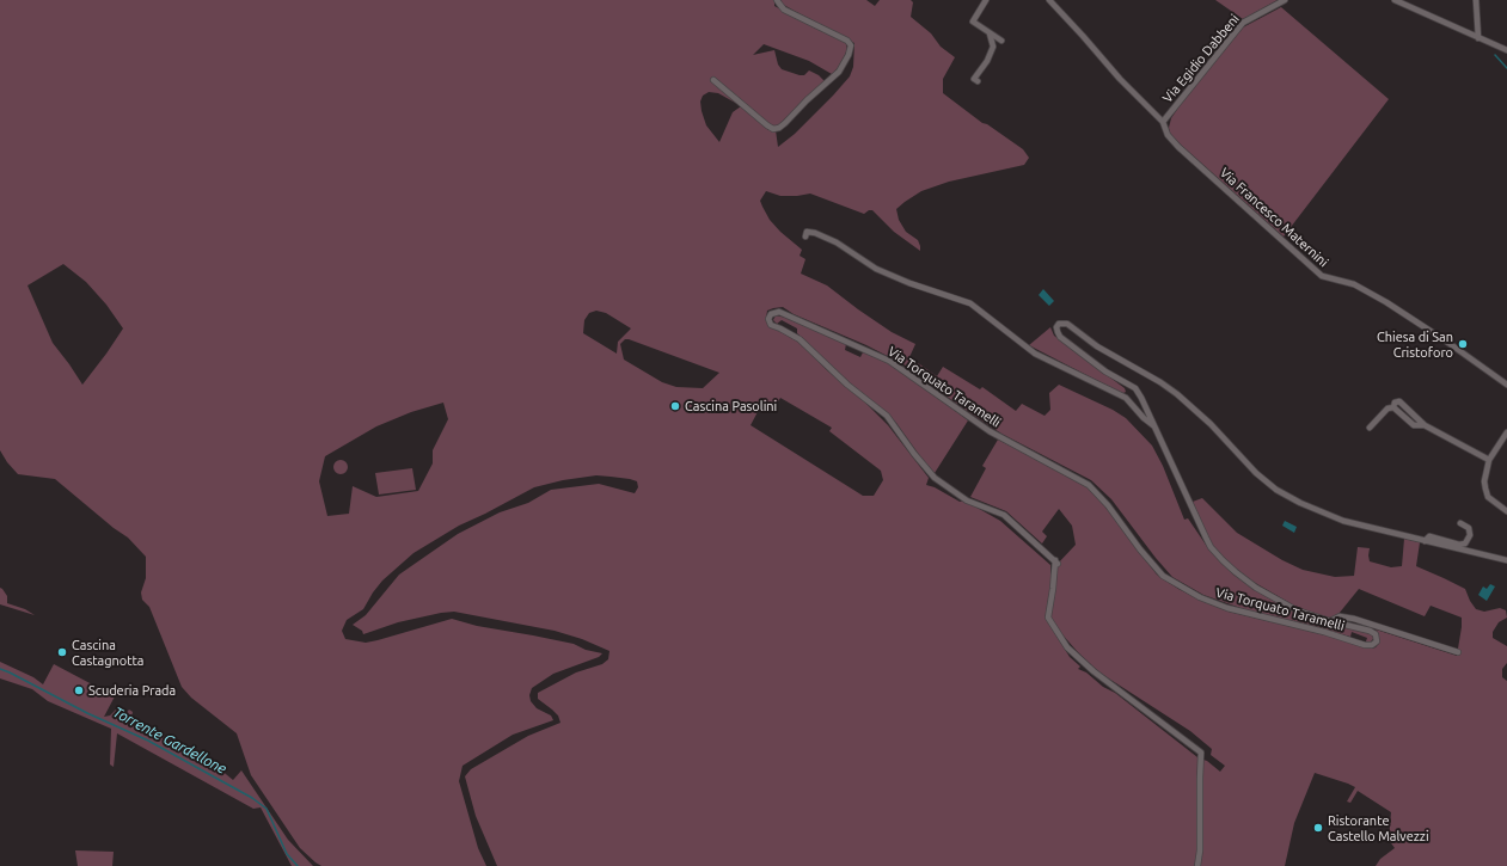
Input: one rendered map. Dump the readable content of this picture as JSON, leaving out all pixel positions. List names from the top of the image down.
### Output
{
  "streets": {
    "street": ["Via Egidio Dabbeni", "Via Francesco Maternini", "Via Torquato Taramelli"]
  },
  "crossings": [
    ["Via Egidio Dabbeni", "Via Francesco Maternini"]
  ],
  "water": ["Torrente Gardellone"],
  "places": [
    "Chiesa di San Cristoforo",
    "Cascina Pasolini",
    "Cascina Castagnotta",
    "Scuderia Prada",
    "Ristorante Castello Malvezzi"
  ]
}
